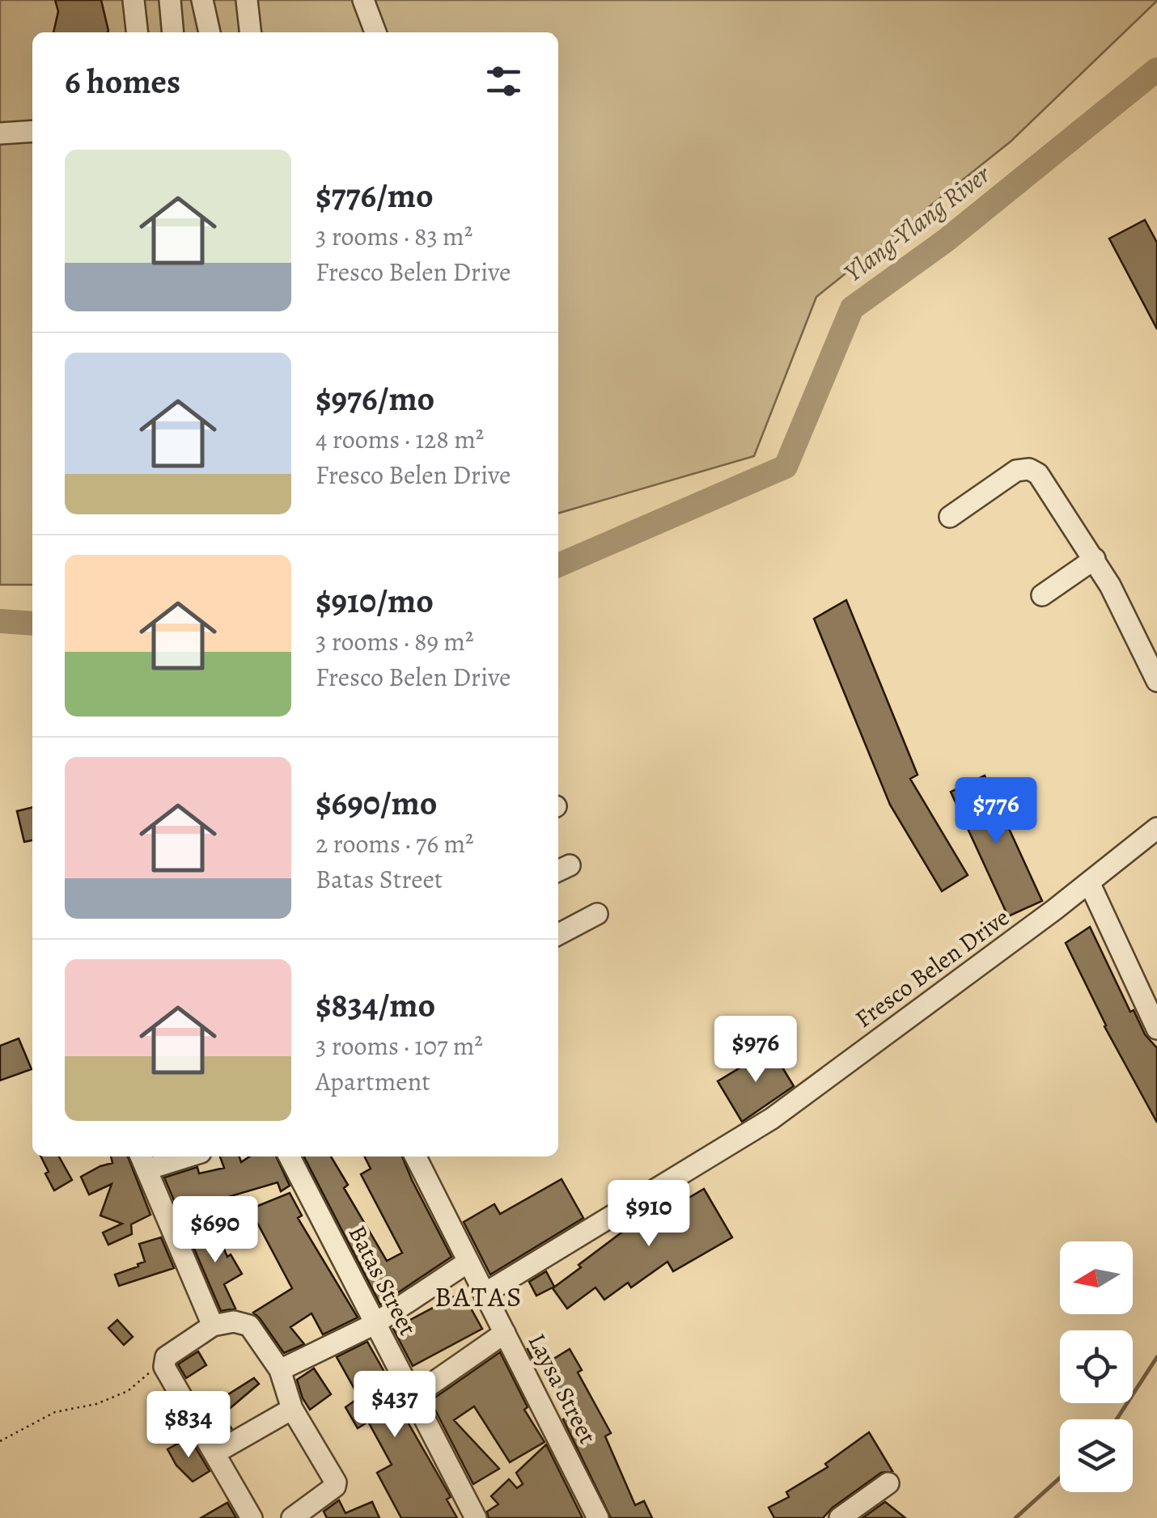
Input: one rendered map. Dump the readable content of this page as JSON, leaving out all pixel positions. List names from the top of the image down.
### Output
{
  "streets": {
    "street": ["Fresco Belen Drive", "Batas Street", "Laysa Street"]
  },
  "crossings": [
    ["Fresco Belen Drive", "Laysa Street"]
  ],
  "districts": ["BATAS"],
  "water": ["Ylang-Ylang River"],
  "north": "left",
  "page": {
    "heading": "6 homes",
    "list": [
      {
        "name": "$776/mo",
        "note": "3 rooms · 83 m² · Fresco Belen Drive"
      },
      {
        "name": "$976/mo",
        "note": "4 rooms · 128 m² · Fresco Belen Drive"
      },
      {
        "name": "$910/mo",
        "note": "3 rooms · 89 m² · Fresco Belen Drive"
      },
      {
        "name": "$690/mo",
        "note": "2 rooms · 76 m² · Batas Street"
      },
      {
        "name": "$834/mo",
        "note": "3 rooms · 107 m² · Apartment"
      }
    ],
    "price": [
      "$776",
      "$976",
      "$910",
      "$690",
      "$437",
      "$834"
    ]
  }
}
